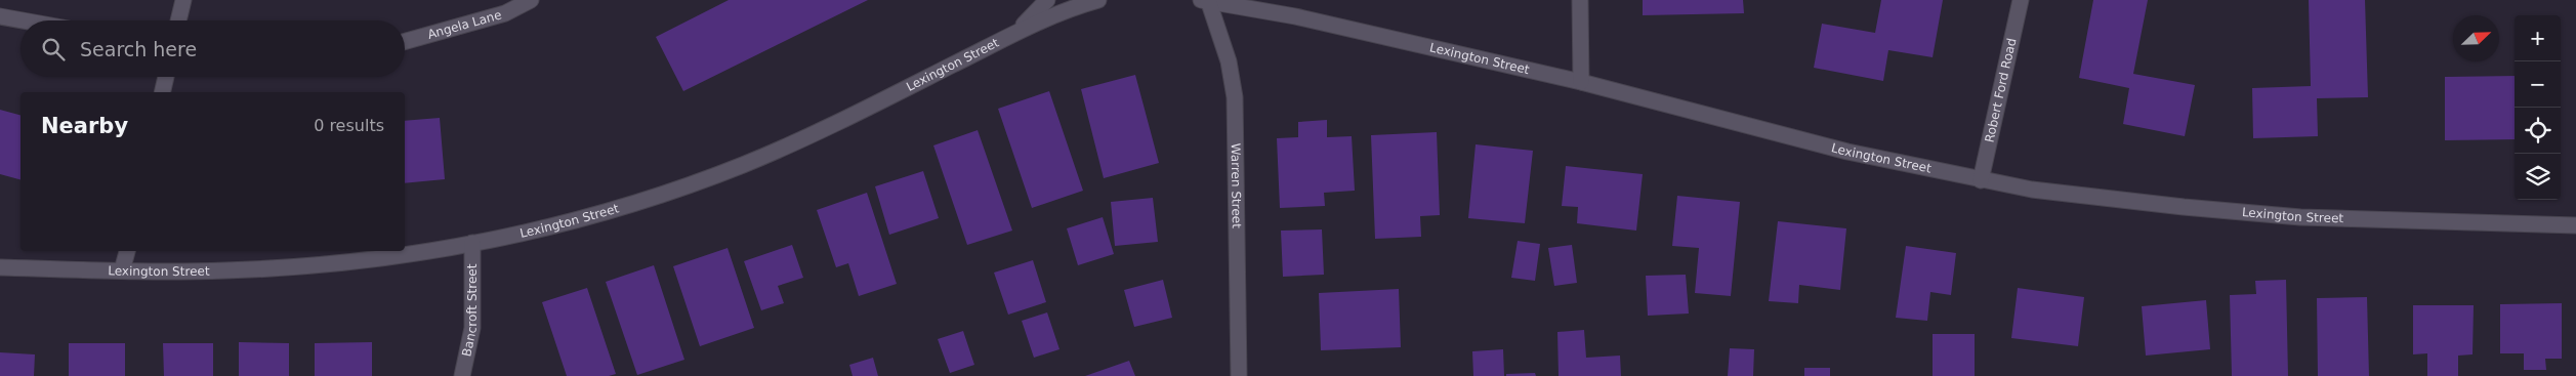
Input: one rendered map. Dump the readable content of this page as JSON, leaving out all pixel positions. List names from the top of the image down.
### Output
{
  "streets": {
    "street": [
      "Angela Lane",
      "Lexington Street",
      "Robert Ford Road",
      "Warren Street",
      "Bancroft Street"
    ]
  },
  "crossings": [
    ["Lexington Street", "Robert Ford Road"],
    ["Lexington Street", "Warren Street"],
    ["Lexington Street", "Bancroft Street"]
  ],
  "north": "top right",
  "page": {
    "map_buttons": ["+", "−"],
    "search": "Search here",
    "heading": ["Nearby", "0 results"]
  }
}
